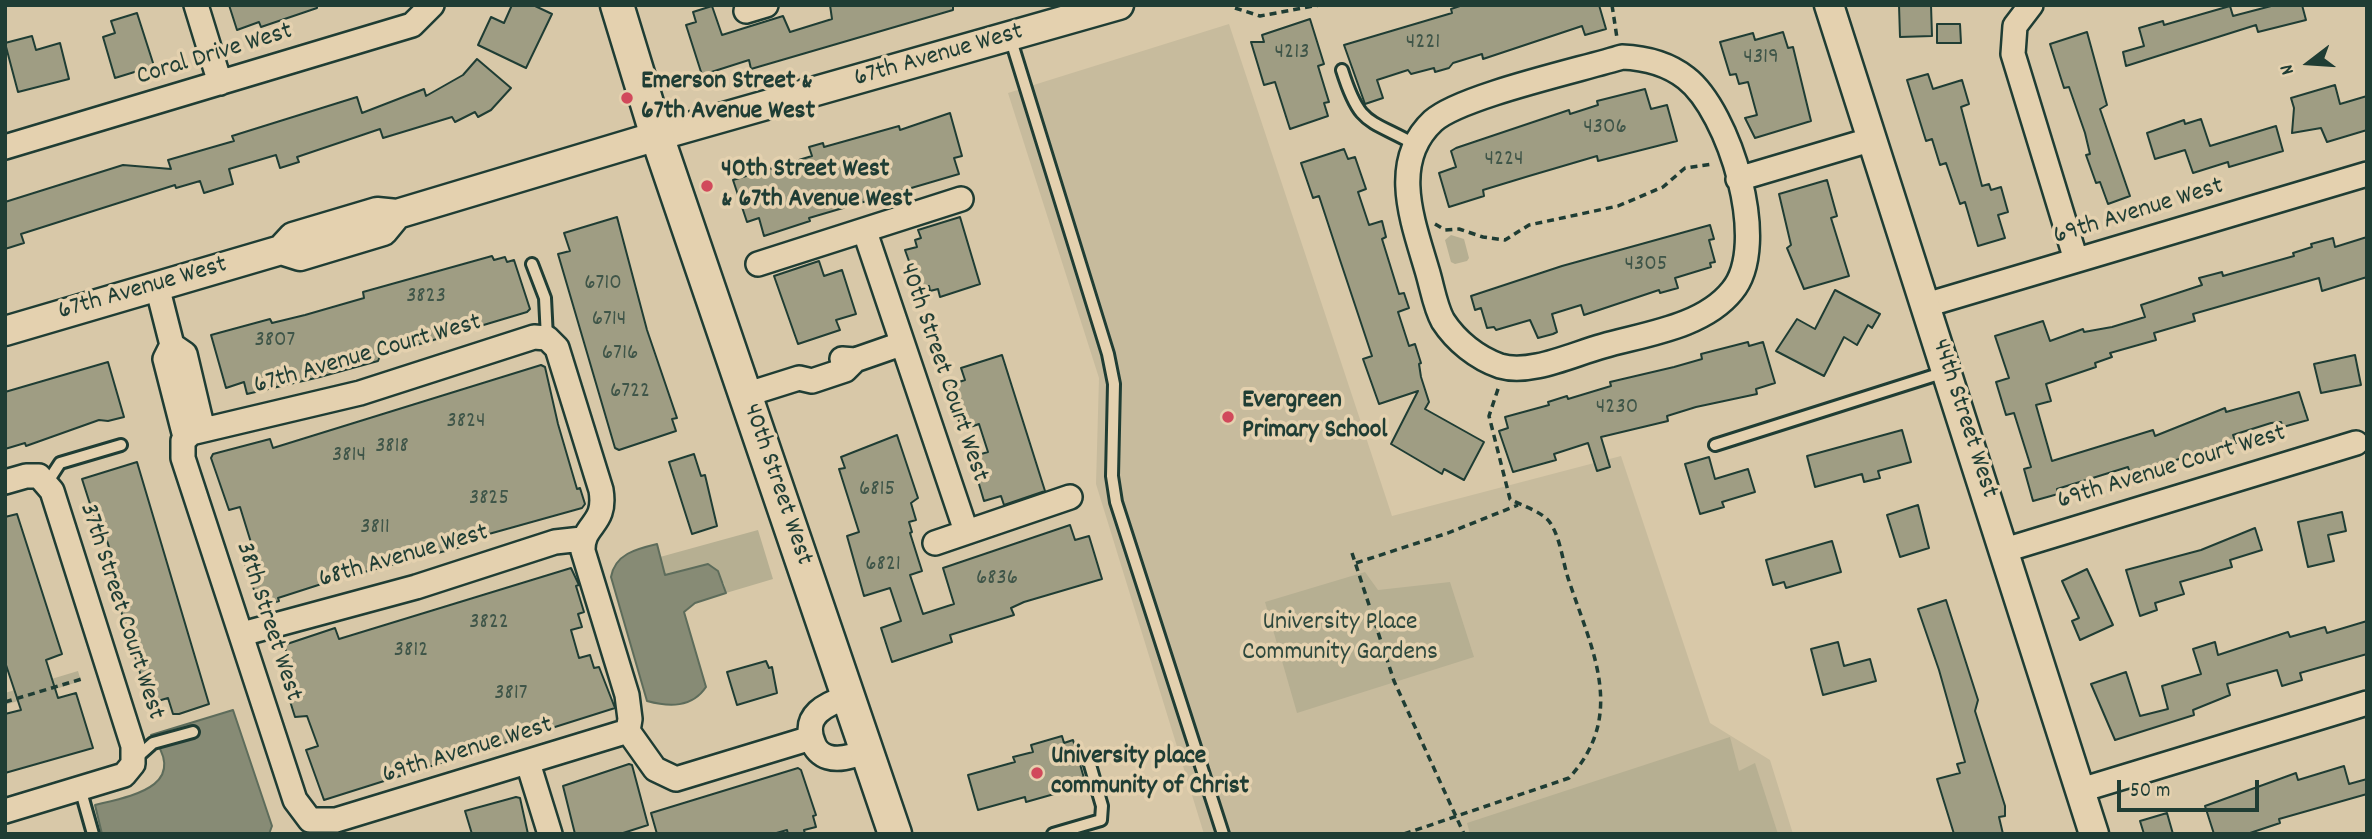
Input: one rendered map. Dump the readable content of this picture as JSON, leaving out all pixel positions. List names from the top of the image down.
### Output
{
  "streets": {
    "main road": ["40th Street West"],
    "street": [
      "Coral Drive West",
      "67th Avenue West",
      "69th Avenue West",
      "67th Avenue Court West",
      "40th Street Court West",
      "44th Street West",
      "69th Avenue Court West",
      "68th Avenue West",
      "37th Street Court West",
      "38th Street West"
    ]
  },
  "crossings": [
    ["67th Avenue West", "40th Street West"],
    ["67th Avenue West", "38th Street West"],
    ["69th Avenue West", "44th Street West"],
    ["69th Avenue West", "38th Street West"],
    ["67th Avenue Court West", "38th Street West"],
    ["44th Street West", "69th Avenue Court West"],
    ["68th Avenue West", "38th Street West"]
  ],
  "parks": ["University Place Community Gardens"],
  "places": [
    "Emerson Street & 67th Avenue West",
    "40th Street West & 67th Avenue West",
    "Evergreen Primary School",
    "University place community of Christ"
  ],
  "house_numbers": [
    "4221",
    "4213",
    "4319",
    "4306",
    "4224",
    "4305",
    "6710",
    "3823",
    "6714",
    "3807",
    "6716",
    "6722",
    "4230",
    "3824",
    "3818",
    "3814",
    "6815",
    "3825",
    "3811",
    "6821",
    "6836",
    "3822",
    "3812",
    "3817"
  ],
  "scale_bar": "50 m",
  "north": "left"
}
